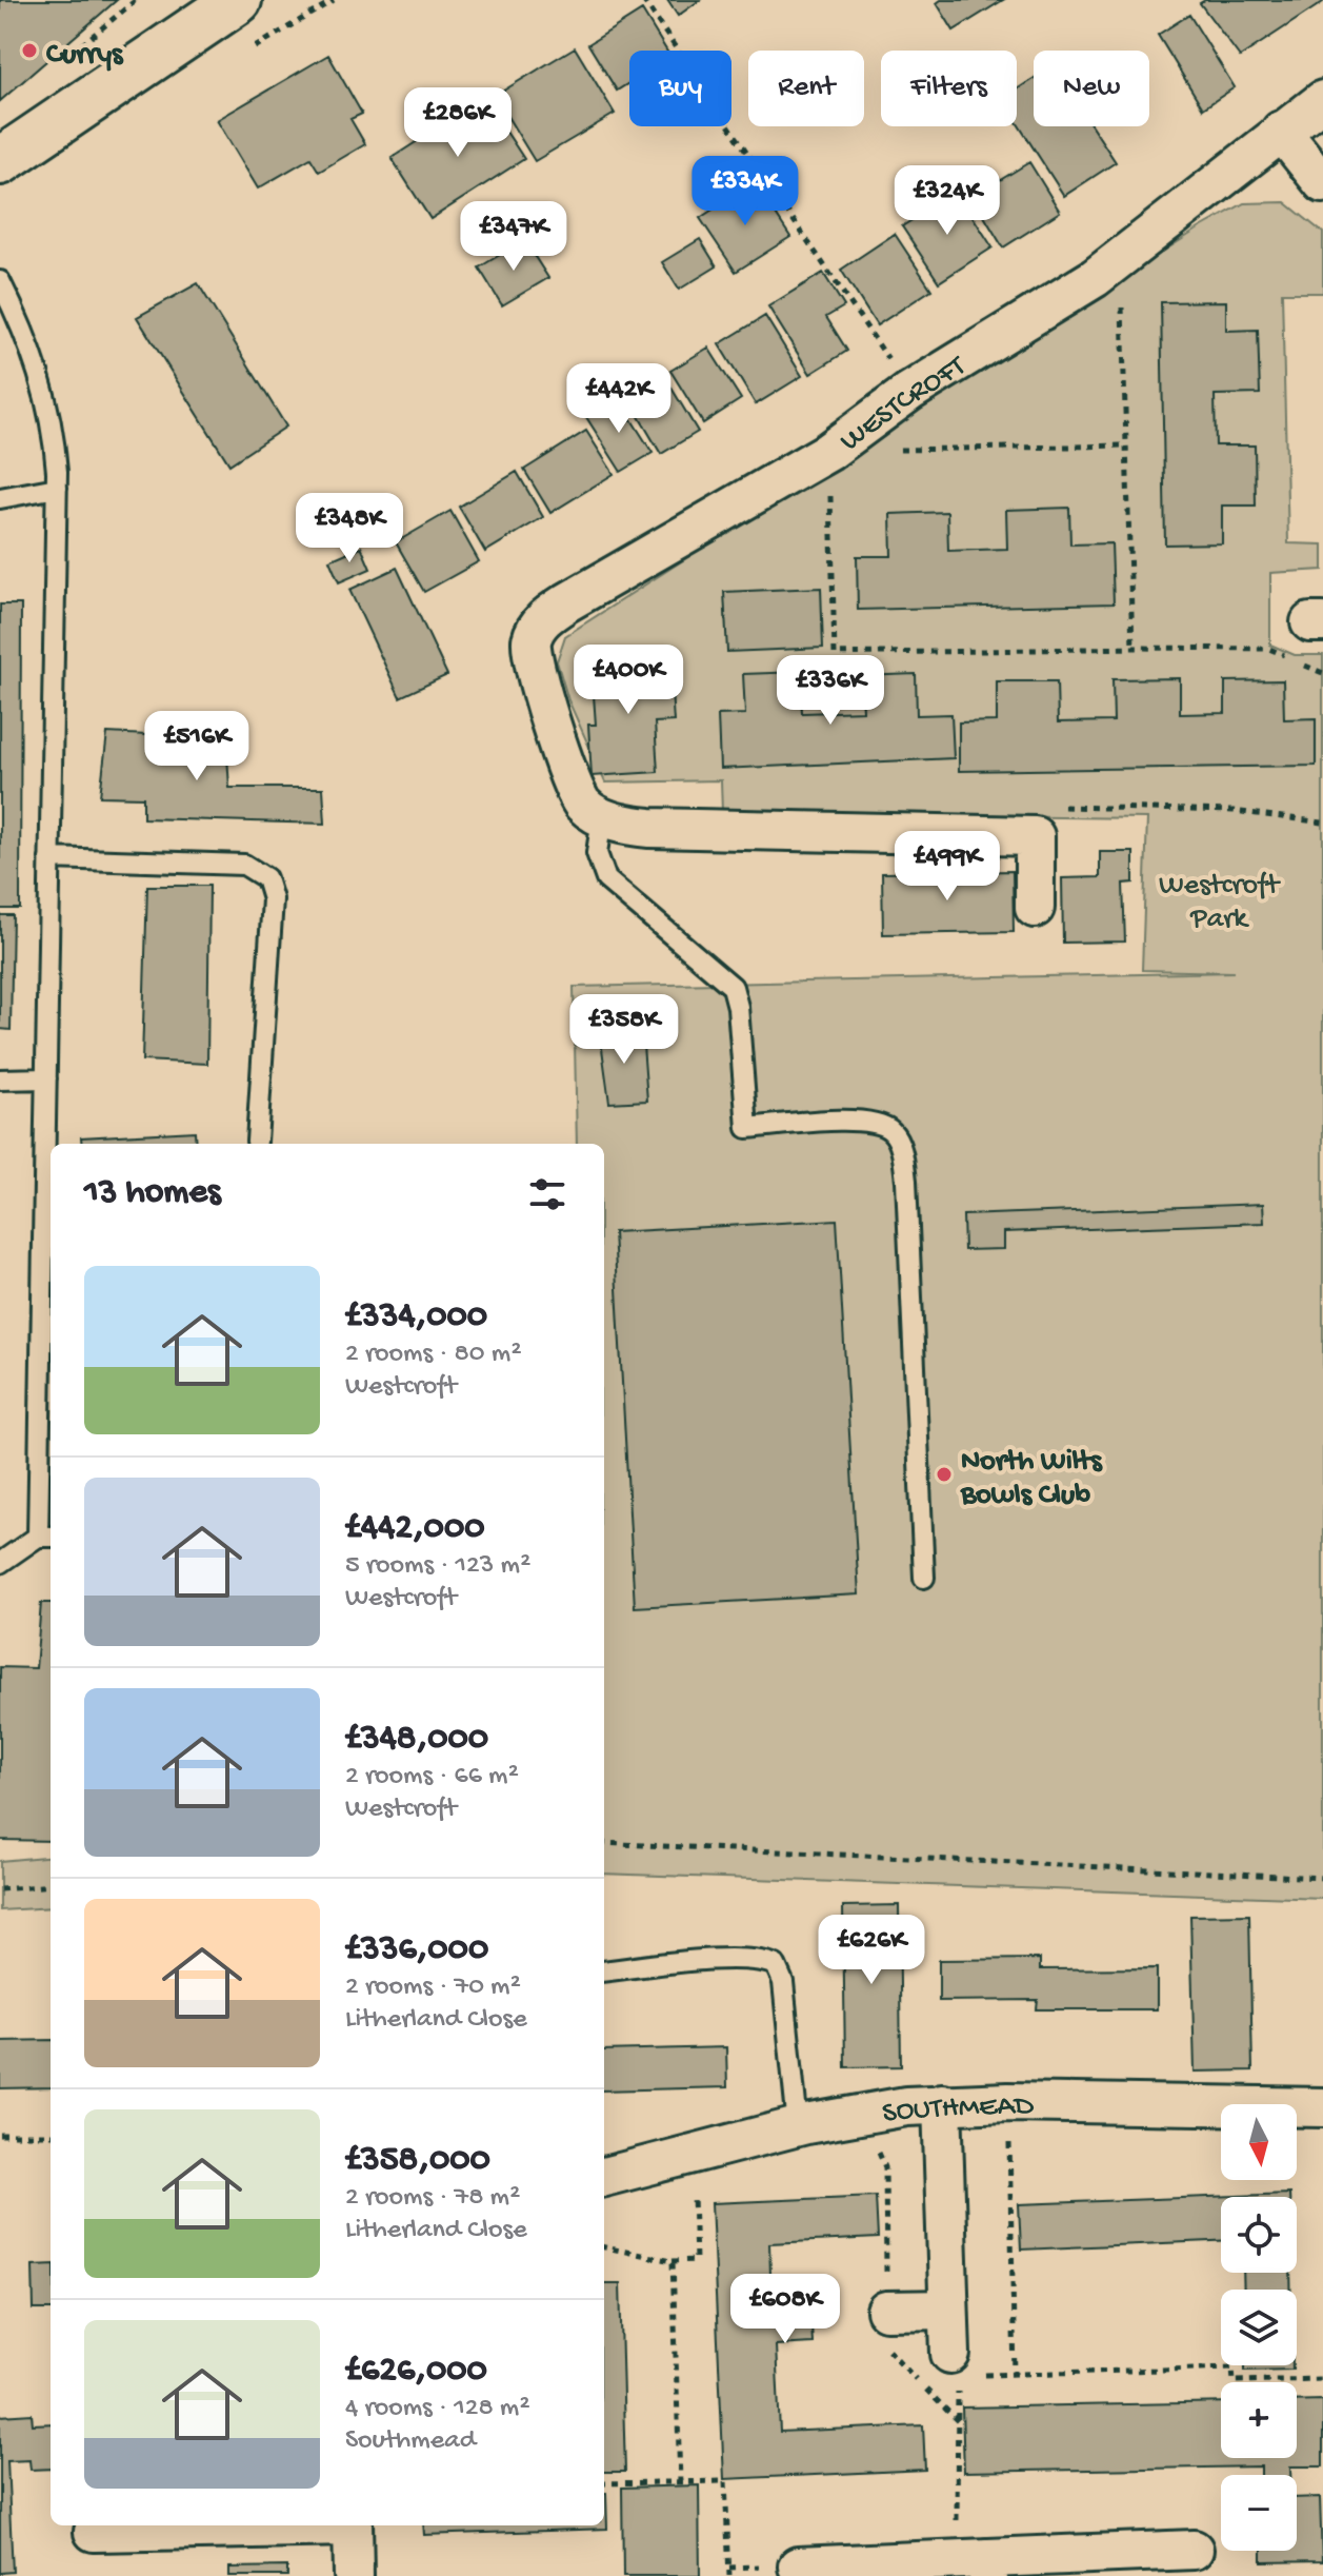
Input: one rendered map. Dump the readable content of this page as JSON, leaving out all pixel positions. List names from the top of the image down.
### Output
{
  "streets": {
    "street": ["WESTCROFT", "SOUTHMEAD"]
  },
  "parks": ["Westcroft Park"],
  "places": ["Currys", "North Wilts Bowls Club"],
  "north": "bottom",
  "page": {
    "chip": [
      "Buy",
      "Rent",
      "Filters",
      "New"
    ],
    "price": [
      "£286K",
      "£334K",
      "£324K",
      "£347K",
      "£442K",
      "£348K",
      "£400K",
      "£336K",
      "£516K",
      "£499K",
      "£358K",
      "£626K",
      "£608K"
    ],
    "heading": "13 homes",
    "list": [
      {
        "name": "£334,000",
        "note": "2 rooms · 80 m² · Westcroft"
      },
      {
        "name": "£442,000",
        "note": "5 rooms · 123 m² · Westcroft"
      },
      {
        "name": "£348,000",
        "note": "2 rooms · 66 m² · Westcroft"
      },
      {
        "name": "£336,000",
        "note": "2 rooms · 70 m² · Litherland Close"
      },
      {
        "name": "£358,000",
        "note": "2 rooms · 78 m² · Litherland Close"
      },
      {
        "name": "£626,000",
        "note": "4 rooms · 128 m² · Southmead"
      }
    ],
    "map_buttons": ["+", "−"]
  }
}
